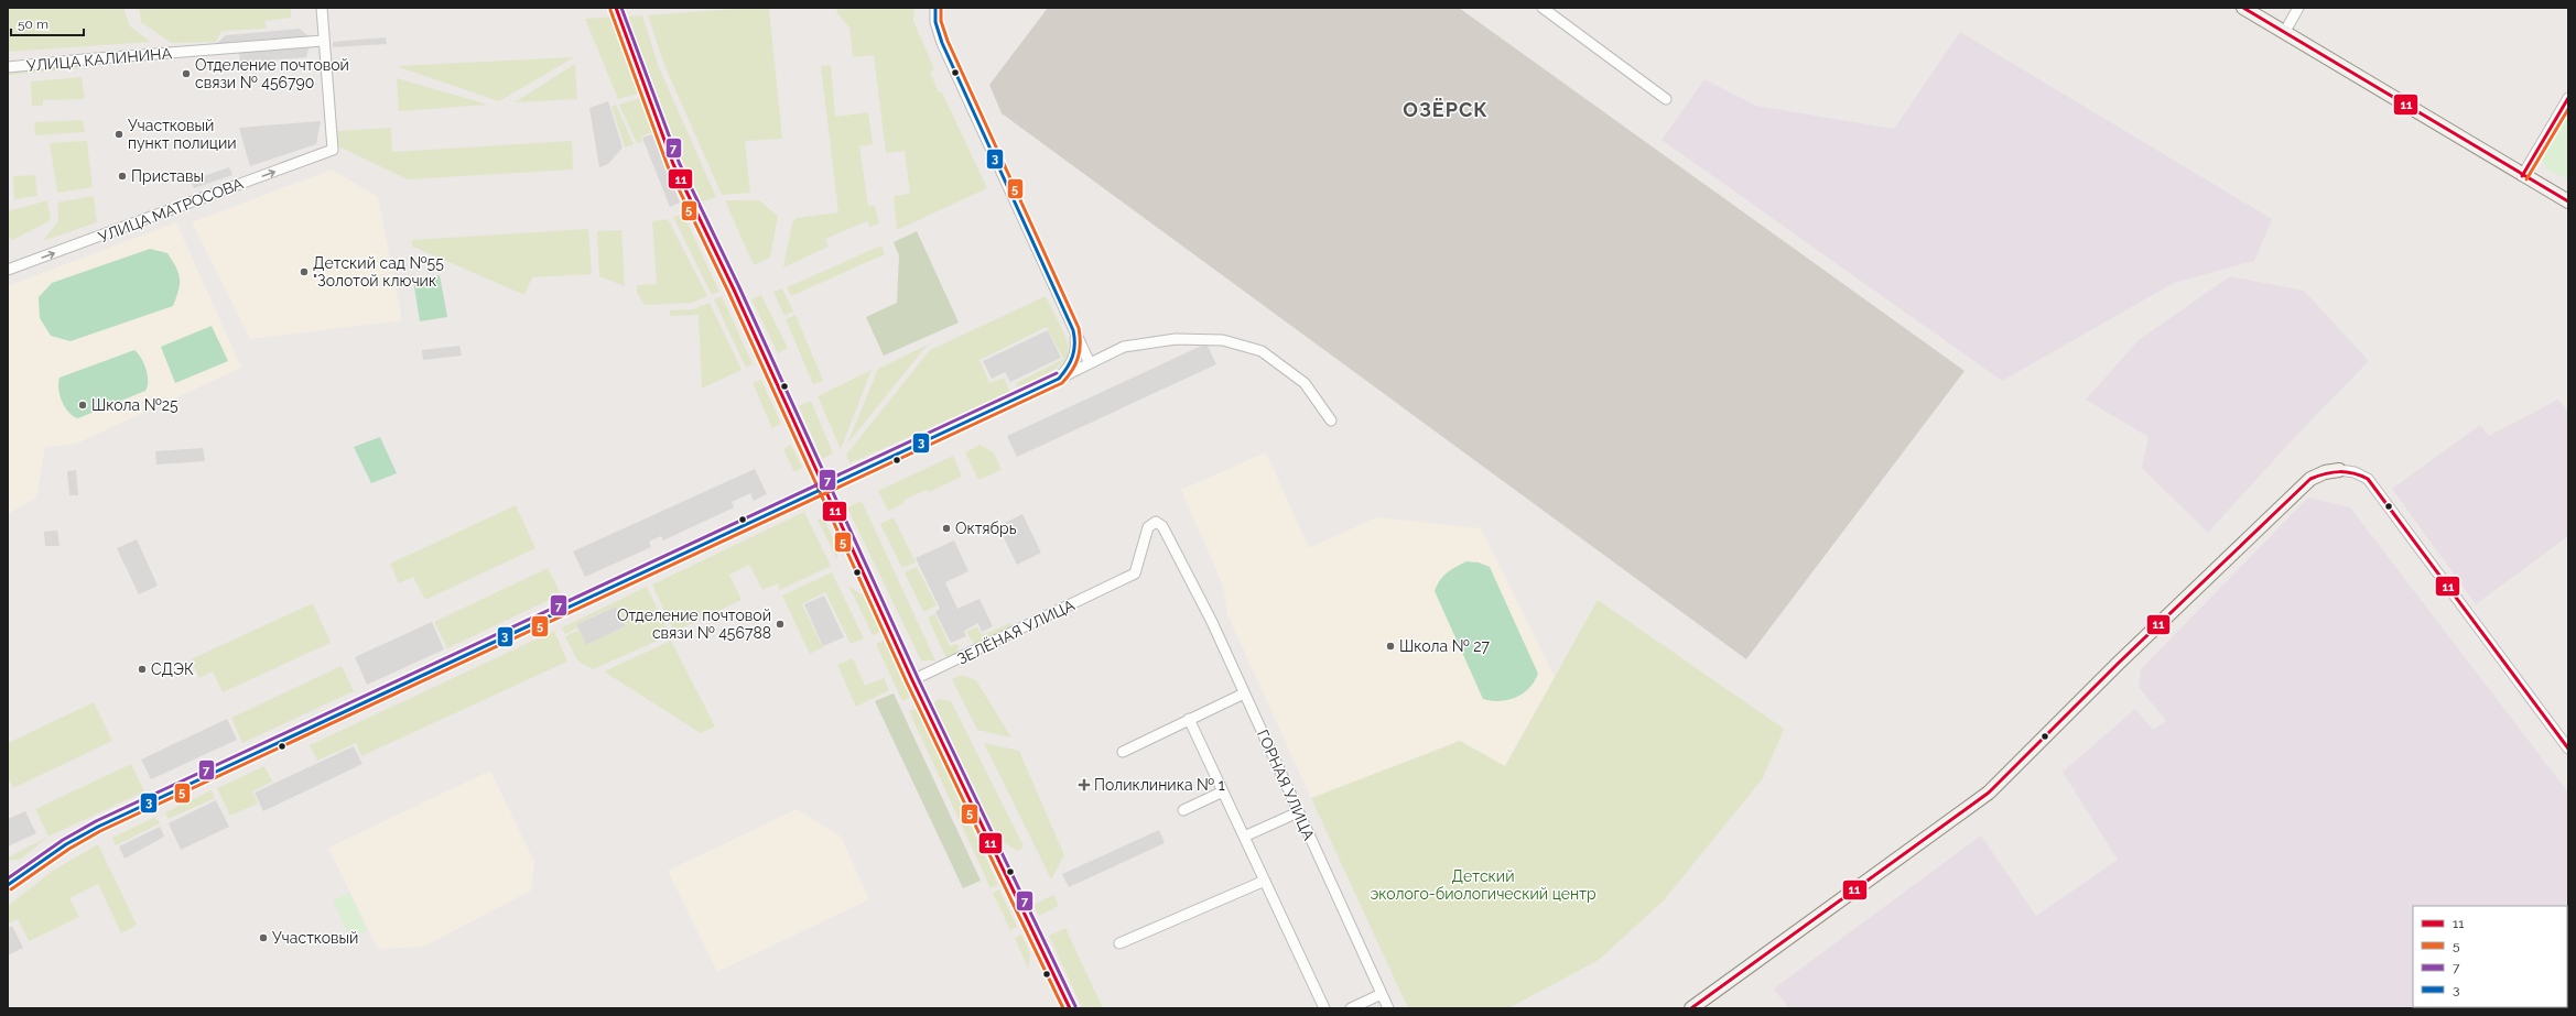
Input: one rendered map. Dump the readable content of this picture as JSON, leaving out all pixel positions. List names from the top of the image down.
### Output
{
  "streets": {
    "street": [
      "УЛИЦА КАЛИНИНА",
      "УЛИЦА МАТРОСОВА",
      "ЗЕЛЁНАЯ УЛИЦА",
      "ГОРНАЯ УЛИЦА"
    ]
  },
  "crossings": [
    ["УЛИЦА КАЛИНИНА", "УЛИЦА МАТРОСОВА"],
    ["ЗЕЛЁНАЯ УЛИЦА", "ГОРНАЯ УЛИЦА"]
  ],
  "one_way": ["УЛИЦА МАТРОСОВА"],
  "districts": ["ОЗЁРСК"],
  "parks": ["Детский эколого-биологический центр"],
  "places": {
    "other": [
      "Отделение почтовой связи № 456790",
      "Участковый пункт полиции",
      "Приставы",
      "Детский сад №55 \"Золотой ключик",
      "Школа №25",
      "Октябрь",
      "Отделение почтовой связи № 456788",
      "Школа № 27",
      "СДЭК",
      "Участковый"
    ],
    "health": ["Поликлиника № 1"]
  },
  "lines": [
    "transit line 11",
    "transit line 5",
    "transit line 7",
    "transit line 3"
  ],
  "legend": [
    "11",
    "5",
    "7",
    "3"
  ],
  "scale_bar": "50 m"
}
